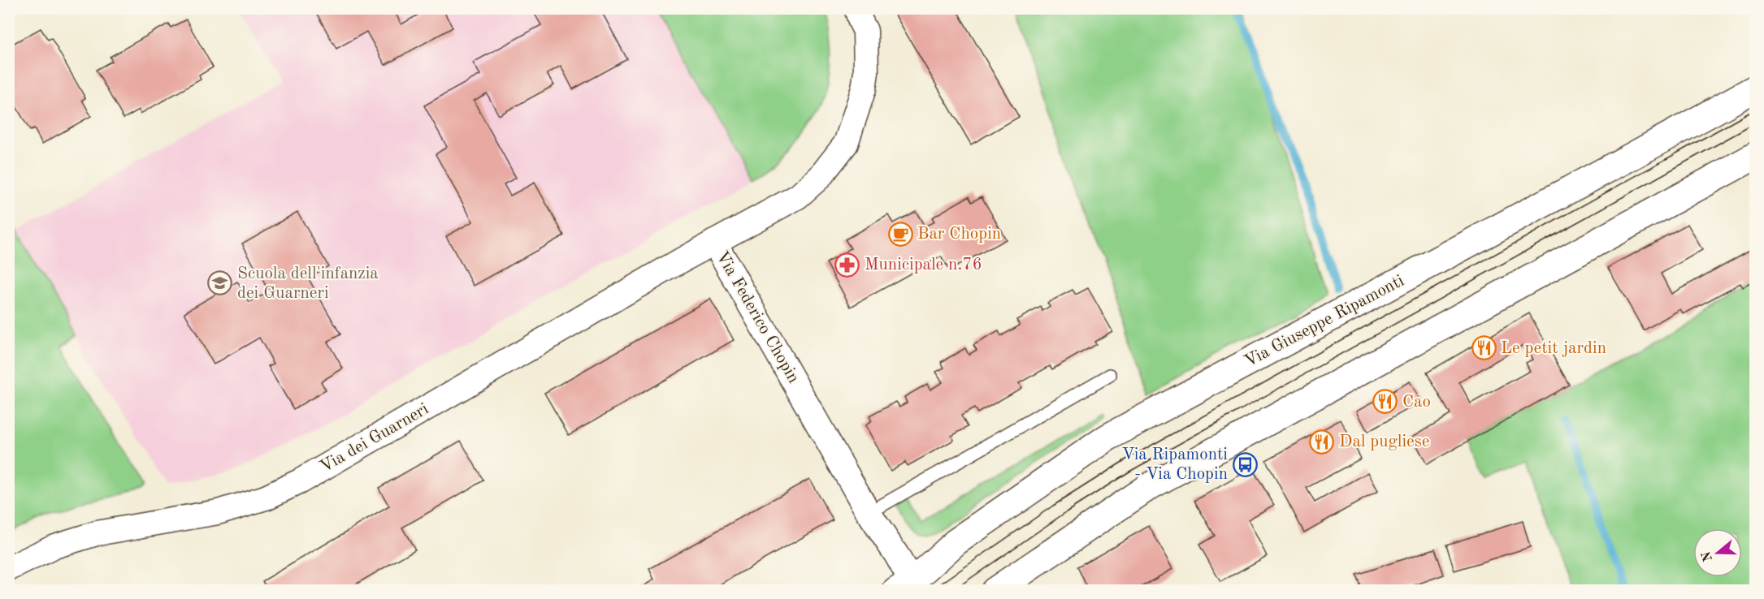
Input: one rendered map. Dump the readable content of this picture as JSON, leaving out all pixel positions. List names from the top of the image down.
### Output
{
  "streets": {
    "street": ["Via Federico Chopin", "Via Giuseppe Ripamonti", "Via dei Guarneri"]
  },
  "crossings": [
    ["Via Federico Chopin", "Via Giuseppe Ripamonti"],
    ["Via Federico Chopin", "Via dei Guarneri"]
  ],
  "places": {
    "cafe": ["Bar Chopin"],
    "pharmacy": ["Municipale n.76"],
    "school or university": ["Scuola dell'infanzia dei Guarneri"],
    "restaurant": ["Le petit jardin", "Cao", "Dal pugliese"],
    "bus stop": ["Via Ripamonti - Via Chopin"]
  },
  "north": "left"
}
